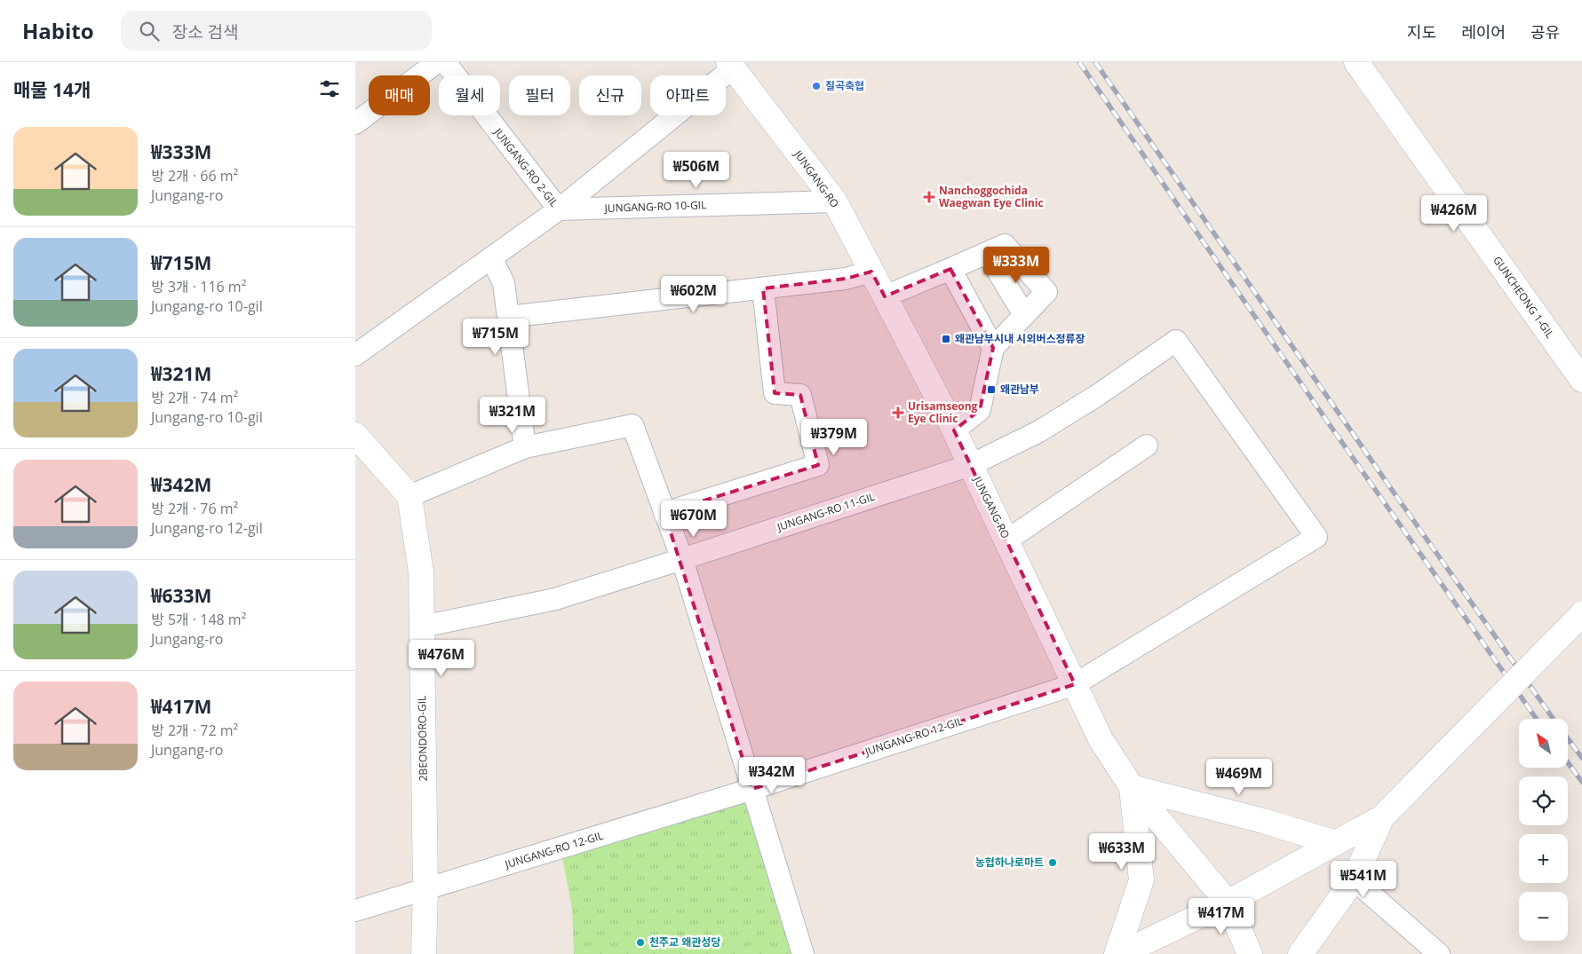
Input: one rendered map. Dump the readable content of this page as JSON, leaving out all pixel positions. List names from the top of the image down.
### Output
{
  "streets": {
    "street": [
      "JUNGANG-RO 2-GIL",
      "JUNGANG-RO",
      "JUNGANG-RO 10-GIL",
      "GUNCHEONG 1-GIL",
      "JUNGANG-RO 11-GIL",
      "JUNGANG-RO 12-GIL",
      "2BEONDORO-GIL"
    ]
  },
  "crossings": [
    ["JUNGANG-RO 2-GIL", "JUNGANG-RO 10-GIL"],
    ["JUNGANG-RO", "JUNGANG-RO 10-GIL"],
    ["JUNGANG-RO", "JUNGANG-RO 11-GIL"],
    ["JUNGANG-RO", "JUNGANG-RO 12-GIL"],
    ["JUNGANG-RO 11-GIL", "JUNGANG-RO 12-GIL"],
    ["JUNGANG-RO 11-GIL", "2BEONDORO-GIL"],
    ["JUNGANG-RO 12-GIL", "2BEONDORO-GIL"]
  ],
  "places": {
    "other": ["칠곡축협", "농협하나로마트", "천주교 왜관성당"],
    "health": ["Nanchoggochida Waegwan Eye Clinic", "Urisamseong Eye Clinic"],
    "transit": ["왜관남부시내 시외버스정류장", "왜관남부"]
  },
  "north": "top left",
  "page": {
    "header": "Habito",
    "search": "장소 검색",
    "nav": ["지도", "레이어", "공유"],
    "heading": "매물 14개",
    "chip": [
      "매매",
      "월세",
      "필터",
      "신규",
      "아파트"
    ],
    "list": [
      {
        "name": "₩333M",
        "note": "방 2개 · 66 m² · Jungang-ro"
      },
      {
        "name": "₩715M",
        "note": "방 3개 · 116 m² · Jungang-ro 10-gil"
      },
      {
        "name": "₩321M",
        "note": "방 2개 · 74 m² · Jungang-ro 10-gil"
      },
      {
        "name": "₩342M",
        "note": "방 2개 · 76 m² · Jungang-ro 12-gil"
      },
      {
        "name": "₩633M",
        "note": "방 5개 · 148 m² · Jungang-ro"
      },
      {
        "name": "₩417M",
        "note": "방 2개 · 72 m² · Jungang-ro"
      }
    ],
    "price": [
      "₩506M",
      "₩426M",
      "₩333M",
      "₩602M",
      "₩715M",
      "₩321M",
      "₩379M",
      "₩670M",
      "₩476M",
      "₩342M",
      "₩469M",
      "₩633M",
      "₩541M",
      "₩417M"
    ],
    "map_buttons": ["+", "−"]
  }
}
